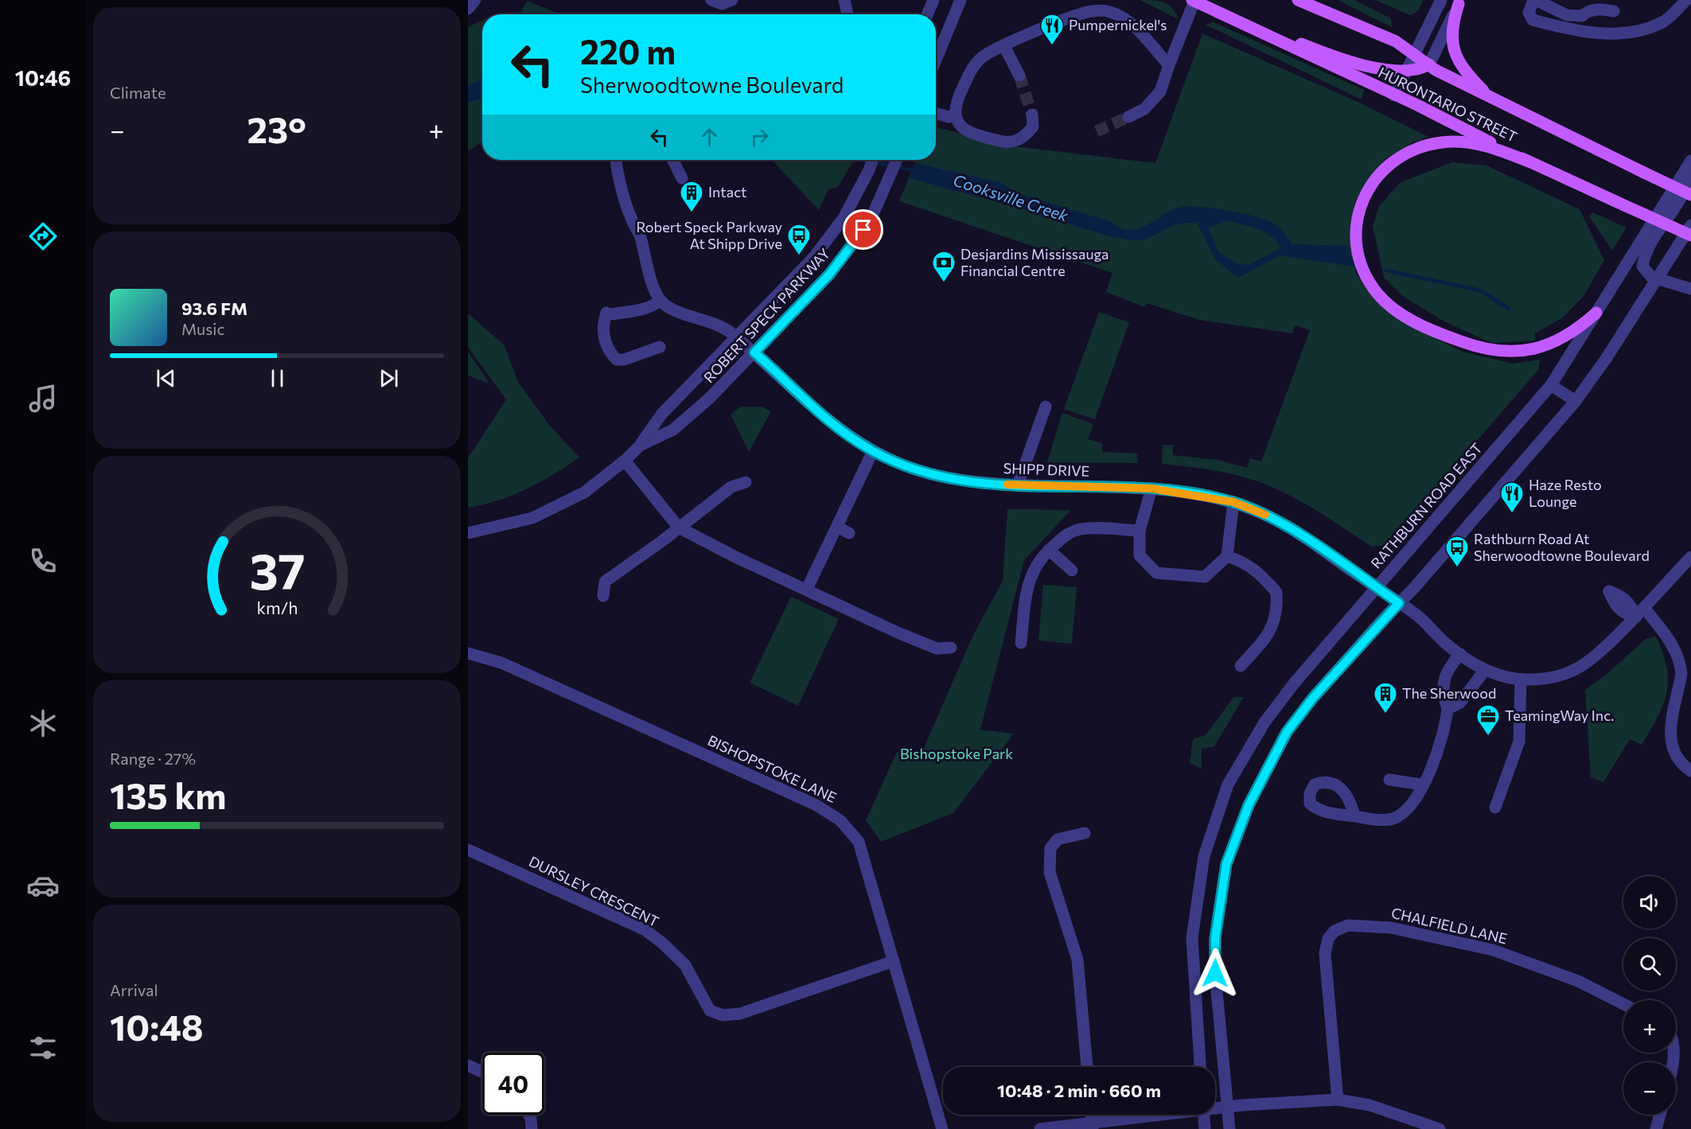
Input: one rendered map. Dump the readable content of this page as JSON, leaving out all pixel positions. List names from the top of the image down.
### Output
{
  "streets": {
    "main road": ["HURONTARIO STREET"],
    "street": [
      "ROBERT SPECK PARKWAY",
      "SHIPP DRIVE",
      "RATHBURN ROAD EAST",
      "BISHOPSTOKE LANE",
      "DURSLEY CRESCENT",
      "CHALFIELD LANE"
    ]
  },
  "crossings": [
    ["ROBERT SPECK PARKWAY", "SHIPP DRIVE"],
    ["SHIPP DRIVE", "RATHBURN ROAD EAST"],
    ["BISHOPSTOKE LANE", "DURSLEY CRESCENT"]
  ],
  "water": ["Cooksville Creek"],
  "parks": ["Bishopstoke Park"],
  "places": {
    "restaurant": ["Pumpernickel's", "Haze Resto Lounge"],
    "building": ["Intact", "The Sherwood"],
    "bus stop": ["Robert Speck Parkway At Shipp Drive", "Rathburn Road At Sherwoodtowne Boulevard"],
    "bank": ["Desjardins Mississauga Financial Centre"],
    "office": ["TeamingWay Inc."]
  },
  "page": {
    "tabs": "10:46",
    "tile": [
      "Climate",
      ["Range · 27%", "135 km"],
      ["Arrival", "10:48"]
    ],
    "turn": ["220 m", "Sherwoodtowne Boulevard"],
    "heat": ["−", "23°", "+"],
    "song": ["93.6 FM", "Music"],
    "map_buttons": ["+", "−"],
    "limit": "40",
    "trip": "10:48 · 2 min · 660 m",
    "gauge": ["37", "km/h"]
  }
}
